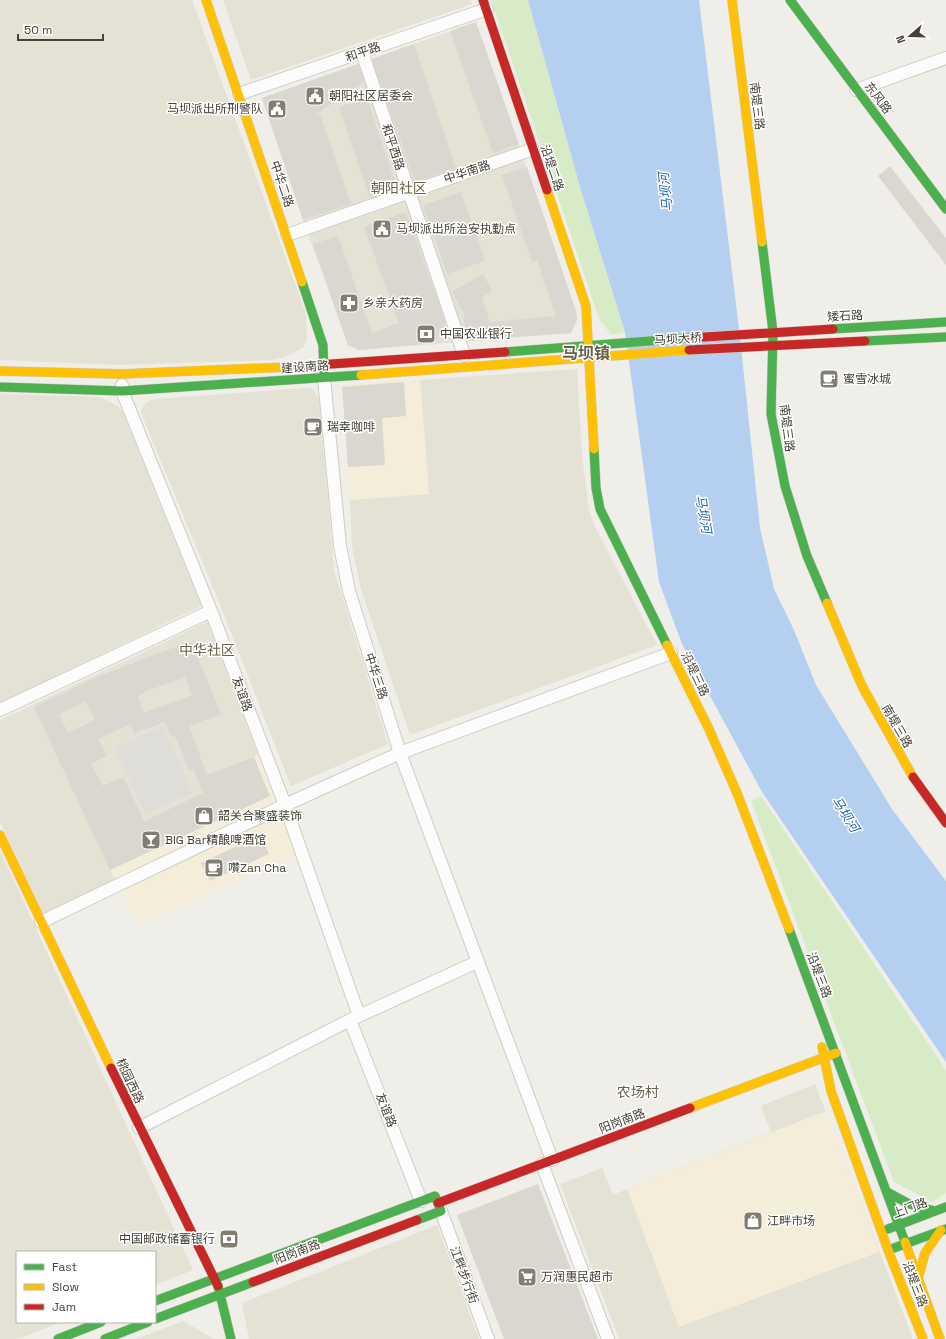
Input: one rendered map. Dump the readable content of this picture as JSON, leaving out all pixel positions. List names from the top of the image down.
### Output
{
  "streets": {
    "main road": [
      "东风路",
      "南堤三路",
      "沿堤二路",
      "中华二路",
      "矮石路",
      "马坝大桥",
      "建设南路",
      "沿堤三路",
      "桃园西路",
      "阳岗南路",
      "上门路"
    ],
    "street": [
      "和平路",
      "和平西路",
      "中华南路",
      "中华三路",
      "友谊路",
      "江畔步行街"
    ]
  },
  "crossings": [
    ["和平路", "和平西路"],
    ["和平路", "沿堤二路"],
    ["和平路", "中华二路"],
    ["南堤三路", "矮石路"],
    ["南堤三路", "马坝大桥"],
    ["和平西路", "中华南路"],
    ["和平西路", "建设南路"],
    ["沿堤二路", "中华南路"],
    ["沿堤二路", "建设南路"],
    ["沿堤二路", "沿堤三路"],
    ["中华南路", "中华二路"],
    ["中华二路", "建设南路"],
    ["中华二路", "中华三路"],
    ["矮石路", "马坝大桥"],
    ["马坝大桥", "建设南路"],
    ["建设南路", "沿堤三路"],
    ["建设南路", "中华三路"],
    ["建设南路", "友谊路"],
    ["沿堤三路", "阳岗南路"],
    ["沿堤三路", "上门路"],
    ["中华三路", "阳岗南路"],
    ["友谊路", "阳岗南路"],
    ["桃园西路", "阳岗南路"],
    ["阳岗南路", "江畔步行街"]
  ],
  "districts": [
    "朝阳社区",
    "马坝镇",
    "中华社区",
    "农场村"
  ],
  "water": ["马坝河"],
  "places": {
    "public building": ["朝阳社区居委会", "马坝派出所刑警队", "马坝派出所治安执勤点"],
    "pharmacy": ["乡亲大药房"],
    "bank": ["中国农业银行", "中国邮政储蓄银行"],
    "cafe": ["蜜雪冰城", "瑞幸咖啡", "囋Zan Cha"],
    "shop": ["韶关合聚盛装饰", "江畔市场"],
    "bar": ["BIG Bar精酿啤酒馆"],
    "supermarket": ["万润惠民超市"]
  },
  "legend": ["Fast", "Slow", "Jam"],
  "scale_bar": "50 m",
  "north": "left"
}
